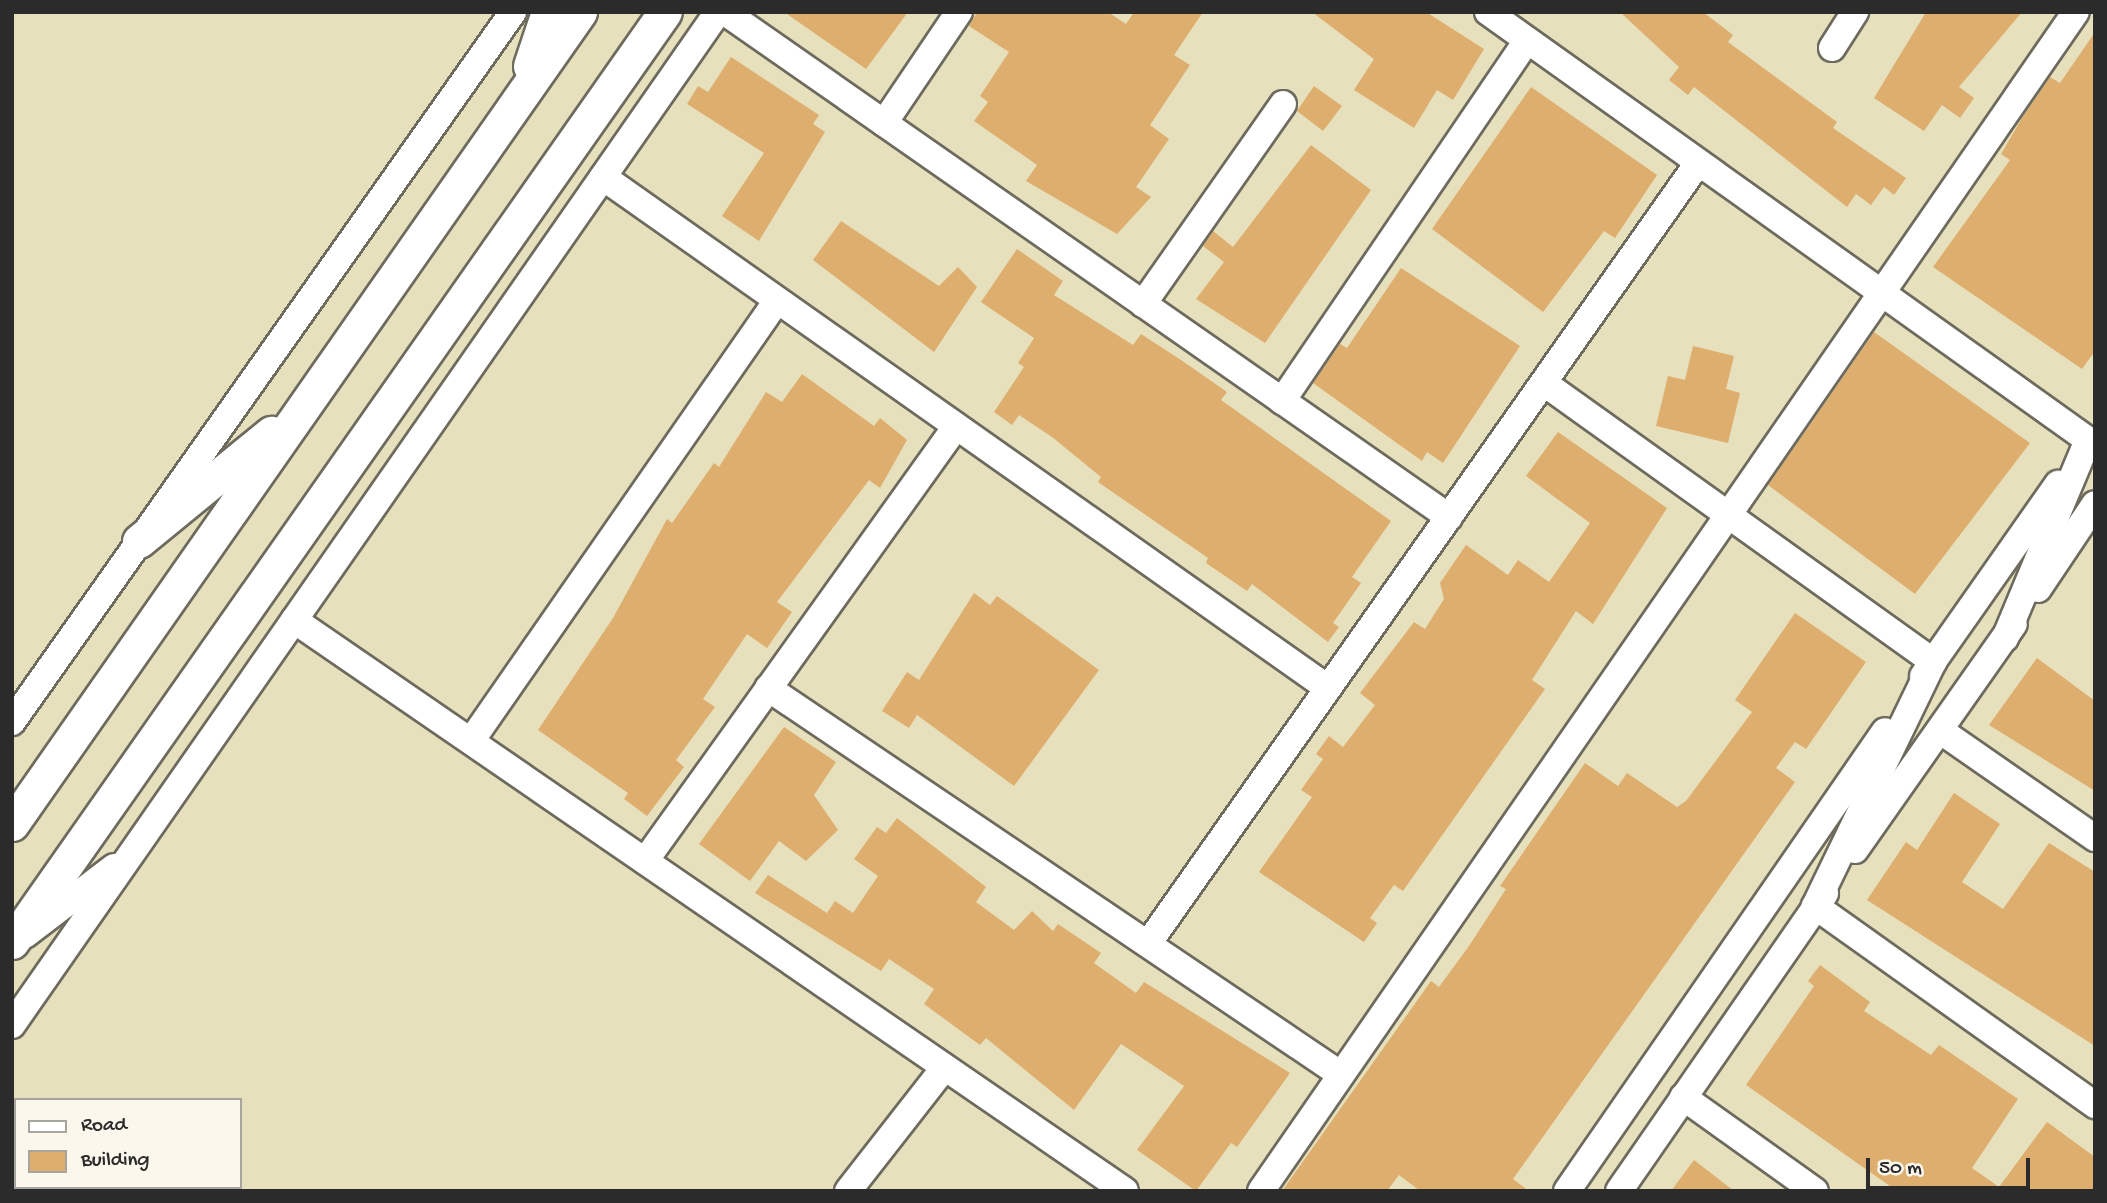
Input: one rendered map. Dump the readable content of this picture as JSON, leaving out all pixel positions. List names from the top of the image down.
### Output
{
  "legend": ["Road", "Building"],
  "scale_bar": "50 m"
}
